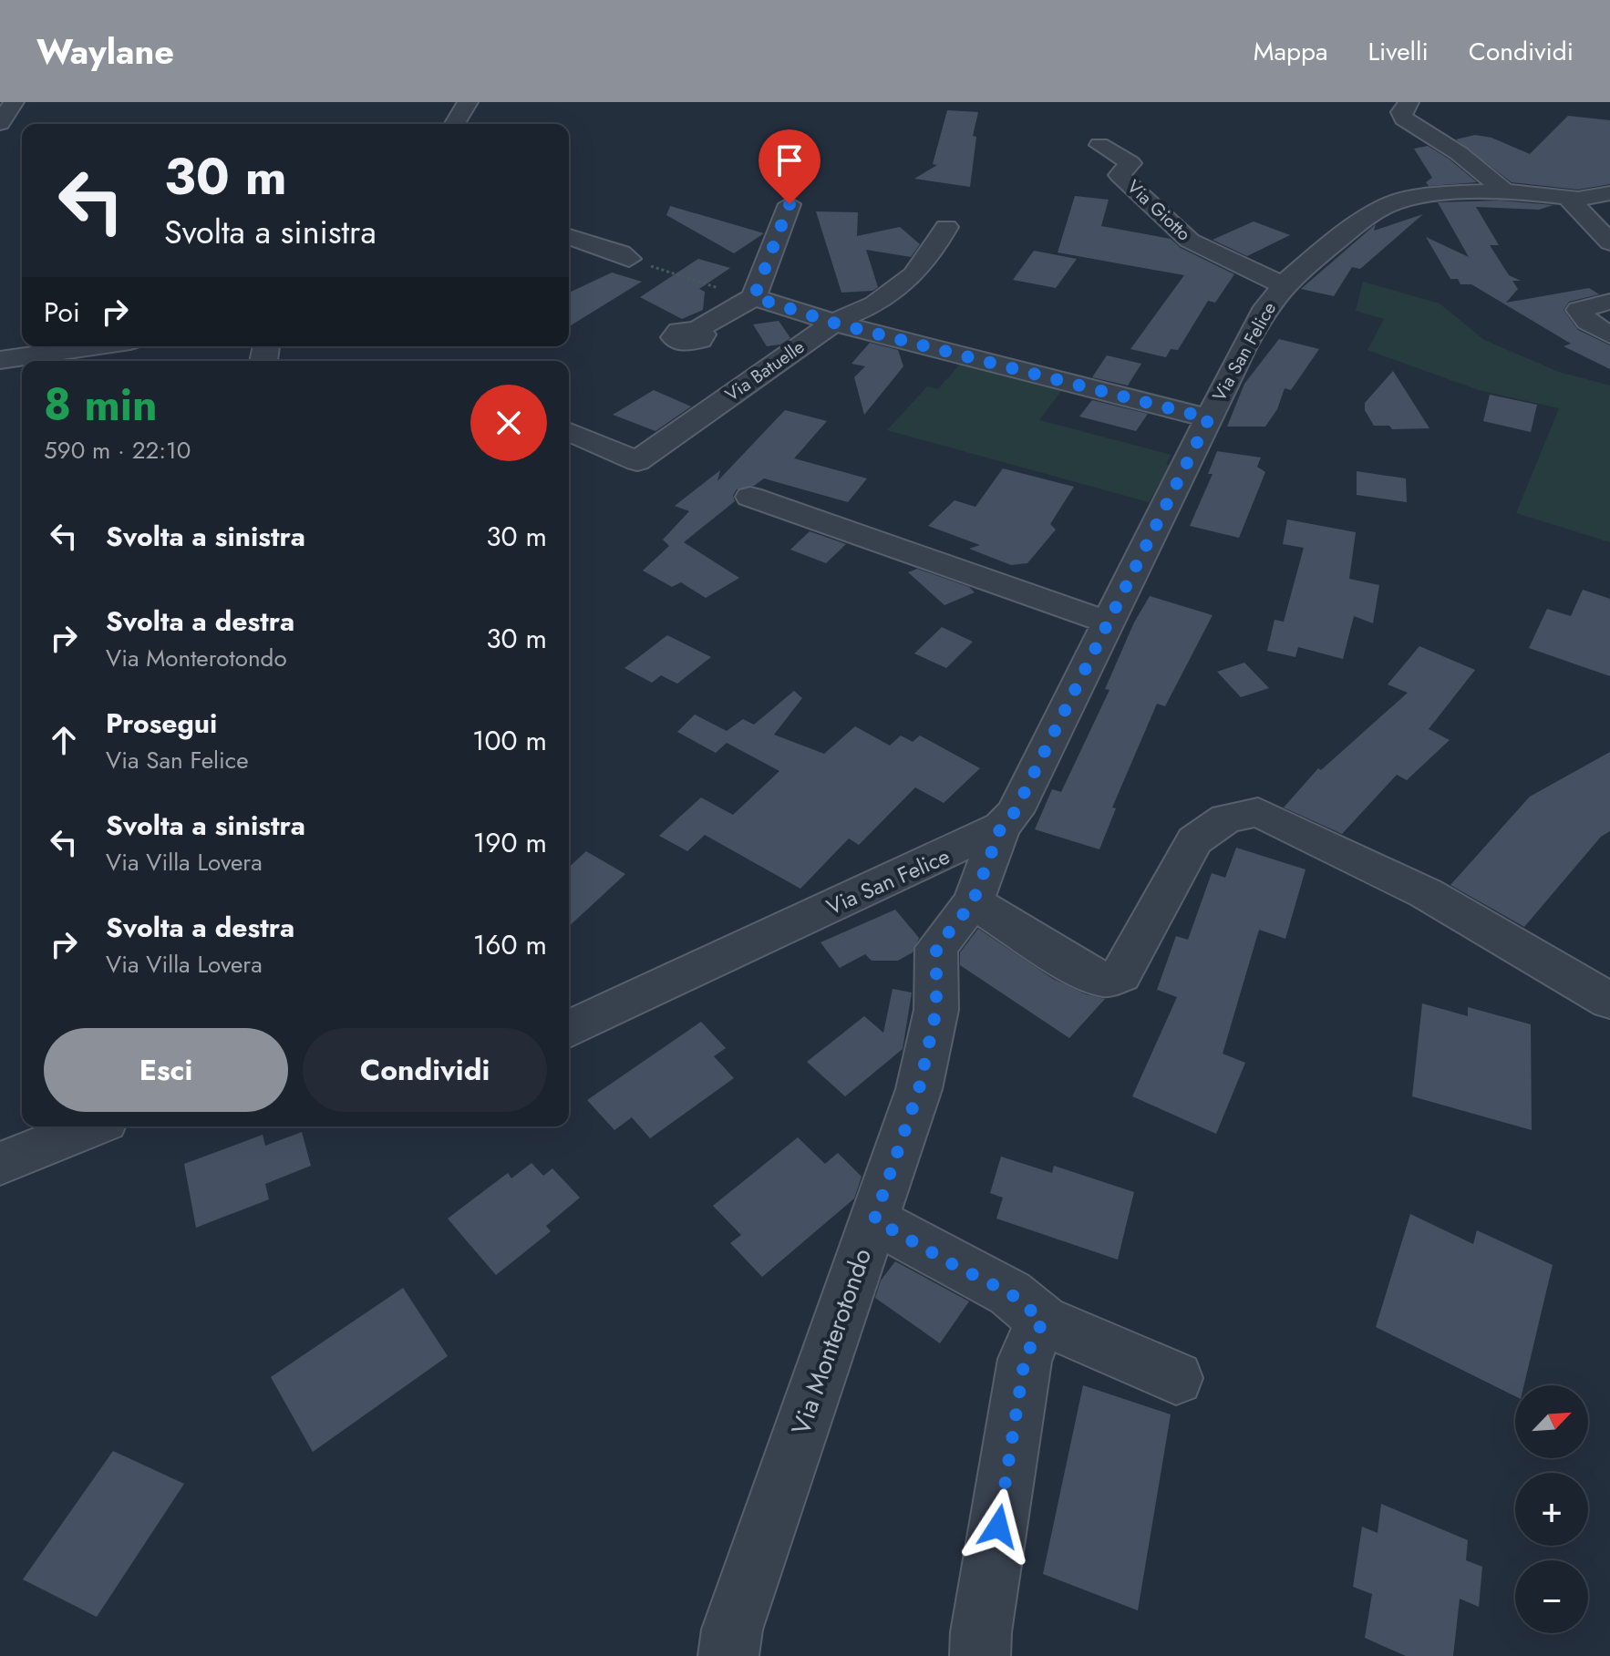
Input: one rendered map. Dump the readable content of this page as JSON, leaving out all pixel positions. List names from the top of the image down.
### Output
{
  "streets": {
    "street": [
      "Via Giotto",
      "Via San Felice",
      "Via Batuelle",
      "Via Monterotondo"
    ]
  },
  "crossings": [
    ["Via Giotto", "Via San Felice"],
    ["Via San Felice", "Via Monterotondo"]
  ],
  "north": "top right",
  "page": {
    "header": "Waylane",
    "nav": ["Mappa", "Livelli", "Condividi"],
    "turn": ["30 m", "Svolta a sinistra"],
    "then": "Poi",
    "heading": ["8 min", "590 m · 22:10"],
    "list": [
      {
        "name": "Svolta a sinistra",
        "value": "30 m"
      },
      {
        "name": "Svolta a destra",
        "note": "Via Monterotondo",
        "value": "30 m"
      },
      {
        "name": "Prosegui",
        "note": "Via San Felice",
        "value": "100 m"
      },
      {
        "name": "Svolta a sinistra",
        "note": "Via Villa Lovera",
        "value": "190 m"
      },
      {
        "name": "Svolta a destra",
        "note": "Via Villa Lovera",
        "value": "160 m"
      }
    ],
    "buttons": ["Esci", "Condividi"],
    "map_buttons": ["+", "−"]
  }
}
